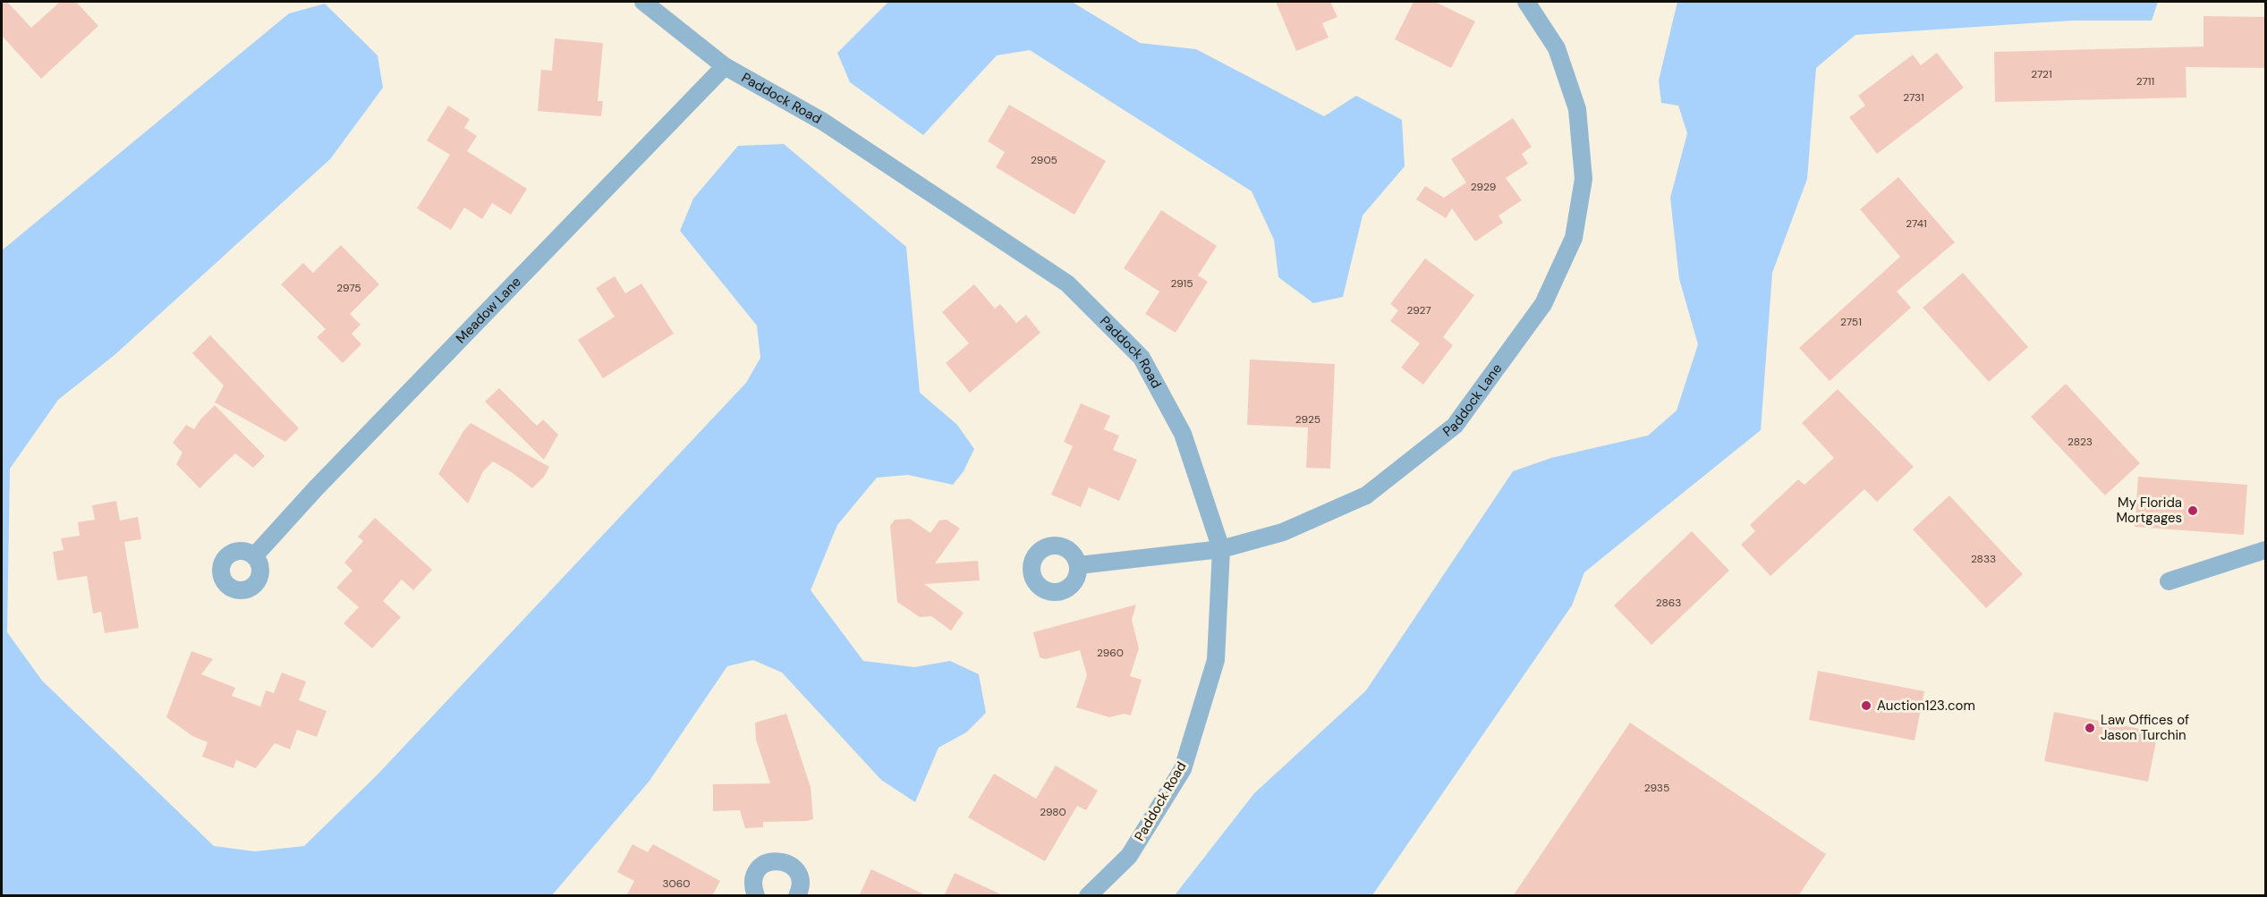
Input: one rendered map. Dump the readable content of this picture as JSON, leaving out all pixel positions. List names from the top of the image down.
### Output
{
  "streets": {
    "street": ["Paddock Road", "Meadow Lane", "Paddock Lane"]
  },
  "crossings": [
    ["Paddock Road", "Meadow Lane"],
    ["Paddock Road", "Paddock Lane"]
  ],
  "places": ["My Florida Mortgages", "Auction123.com", "Law Offices of Jason Turchin"],
  "house_numbers": [
    "2721",
    "2711",
    "2731",
    "2905",
    "2929",
    "2741",
    "2915",
    "2975",
    "2927",
    "2751",
    "2925",
    "2823",
    "2833",
    "2863",
    "2960",
    "2935",
    "2980",
    "3060"
  ]
}
